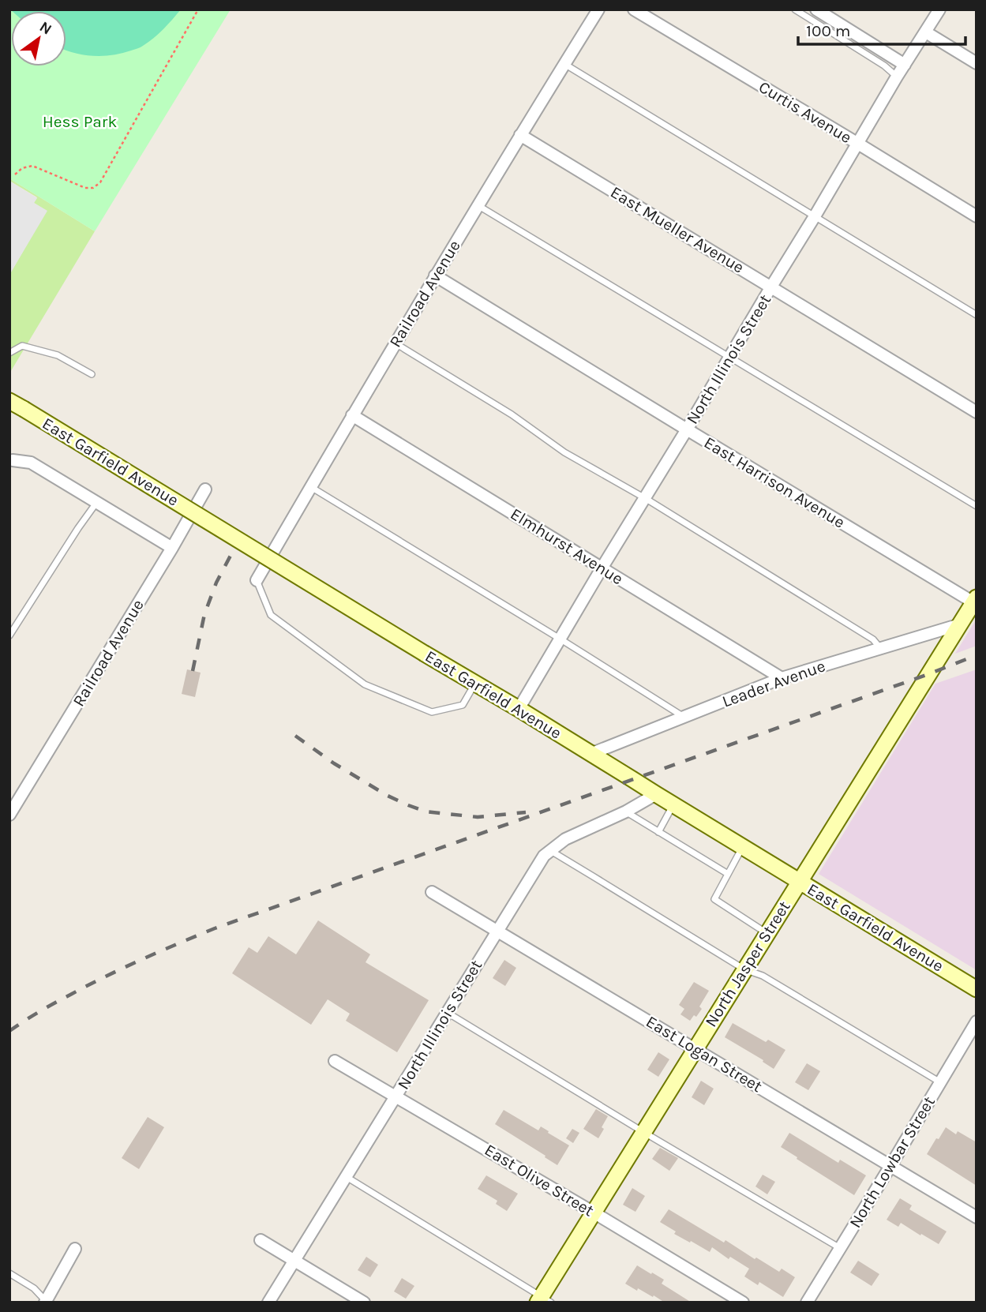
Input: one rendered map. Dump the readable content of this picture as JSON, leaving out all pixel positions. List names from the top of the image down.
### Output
{
  "streets": {
    "street": [
      "Curtis Avenue",
      "East Mueller Avenue",
      "Railroad Avenue",
      "North Illinois Street",
      "East Garfield Avenue",
      "East Harrison Avenue",
      "Elmhurst Avenue",
      "Leader Avenue",
      "North Jasper Street",
      "East Logan Street",
      "North Lowbar Street",
      "East Olive Street"
    ]
  },
  "crossings": [
    ["Curtis Avenue", "North Illinois Street"],
    ["East Mueller Avenue", "Railroad Avenue"],
    ["East Mueller Avenue", "North Illinois Street"],
    ["Railroad Avenue", "East Harrison Avenue"],
    ["Railroad Avenue", "Elmhurst Avenue"],
    ["North Illinois Street", "East Garfield Avenue"],
    ["North Illinois Street", "East Harrison Avenue"],
    ["North Illinois Street", "Elmhurst Avenue"],
    ["North Illinois Street", "East Logan Street"],
    ["North Illinois Street", "East Olive Street"],
    ["East Garfield Avenue", "Leader Avenue"],
    ["East Garfield Avenue", "North Jasper Street"],
    ["East Harrison Avenue", "North Jasper Street"],
    ["Elmhurst Avenue", "Leader Avenue"],
    ["Leader Avenue", "North Jasper Street"],
    ["North Jasper Street", "East Logan Street"],
    ["North Jasper Street", "East Olive Street"],
    ["East Logan Street", "North Lowbar Street"]
  ],
  "parks": ["Hess Park"],
  "scale_bar": "100 m",
  "north": "top right"
}
